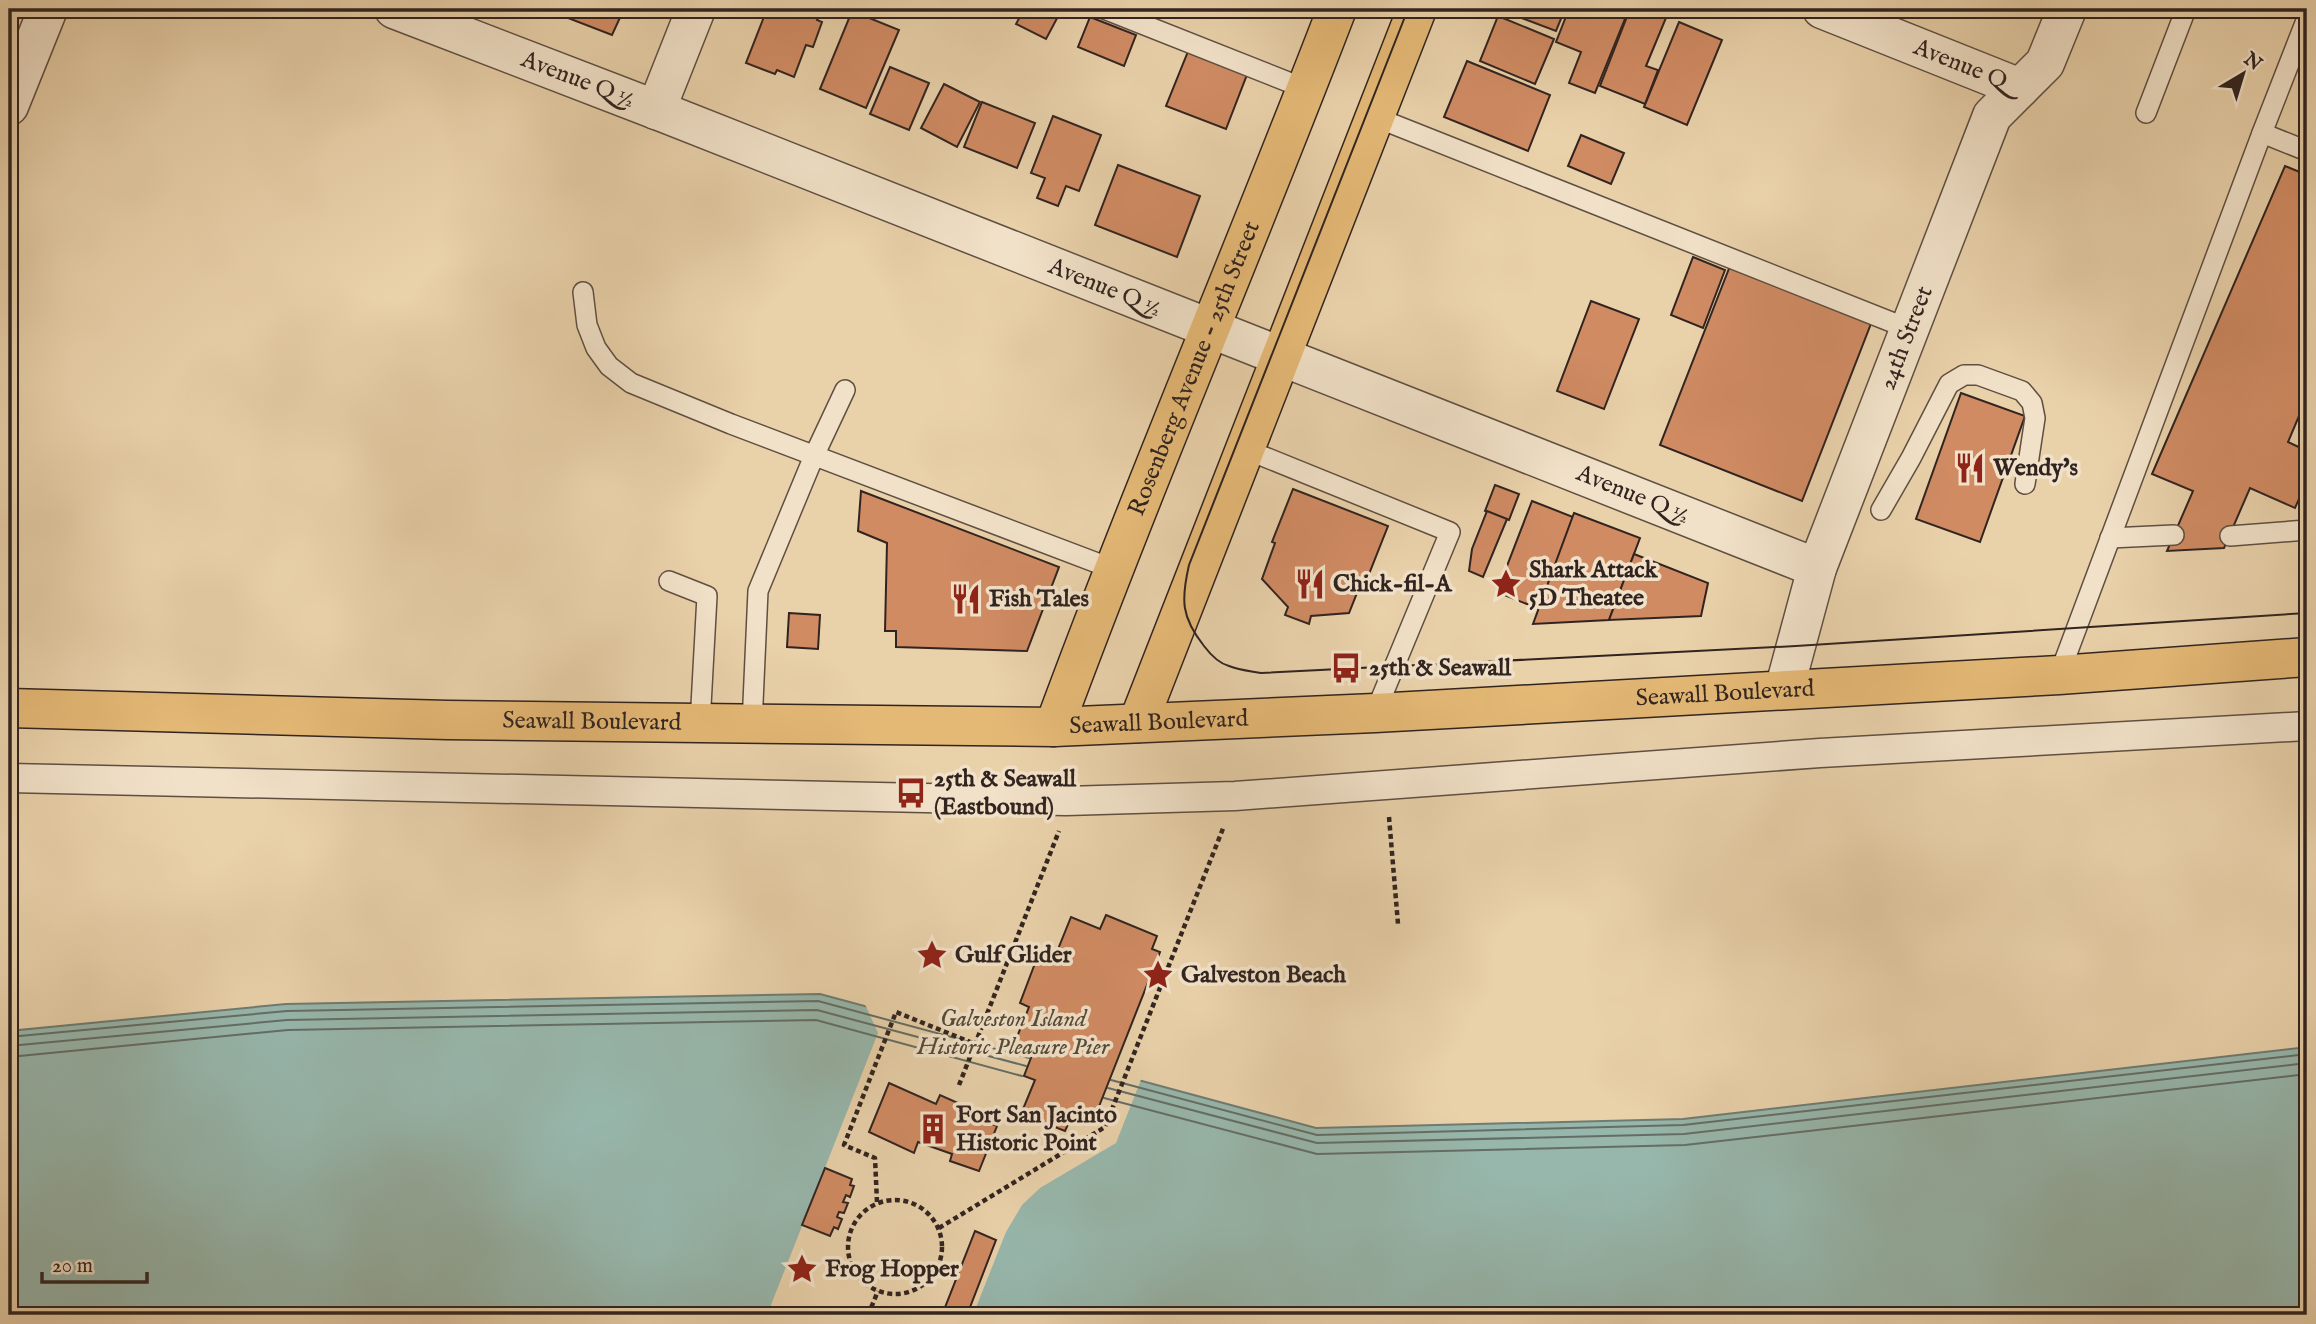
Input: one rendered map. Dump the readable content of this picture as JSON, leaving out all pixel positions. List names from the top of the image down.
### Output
{
  "streets": {
    "main road": ["Rosenberg Avenue - 25th Street", "Seawall Boulevard"],
    "street": ["Avenue Q", "Avenue Q ½", "24th Street"]
  },
  "crossings": [
    ["Avenue Q", "24th Street"],
    ["Avenue Q ½", "24th Street"],
    ["Avenue Q ½", "Rosenberg Avenue - 25th Street"],
    ["24th Street", "Seawall Boulevard"],
    ["Rosenberg Avenue - 25th Street", "Seawall Boulevard"]
  ],
  "parks": ["Galveston Island Historic Pleasure Pier"],
  "places": {
    "restaurant": ["Wendy's", "Chick-fil-A", "Fish Tales"],
    "place": [
      "Shark Attack 5D Theatee",
      "Gulf Glider",
      "Galveston Beach",
      "Frog Hopper"
    ],
    "bus stop": ["25th & Seawall", "25th & Seawall (Eastbound)"],
    "building": ["Fort San Jacinto Historic Point"]
  },
  "scale_bar": "20 m",
  "north": "top right"
}
